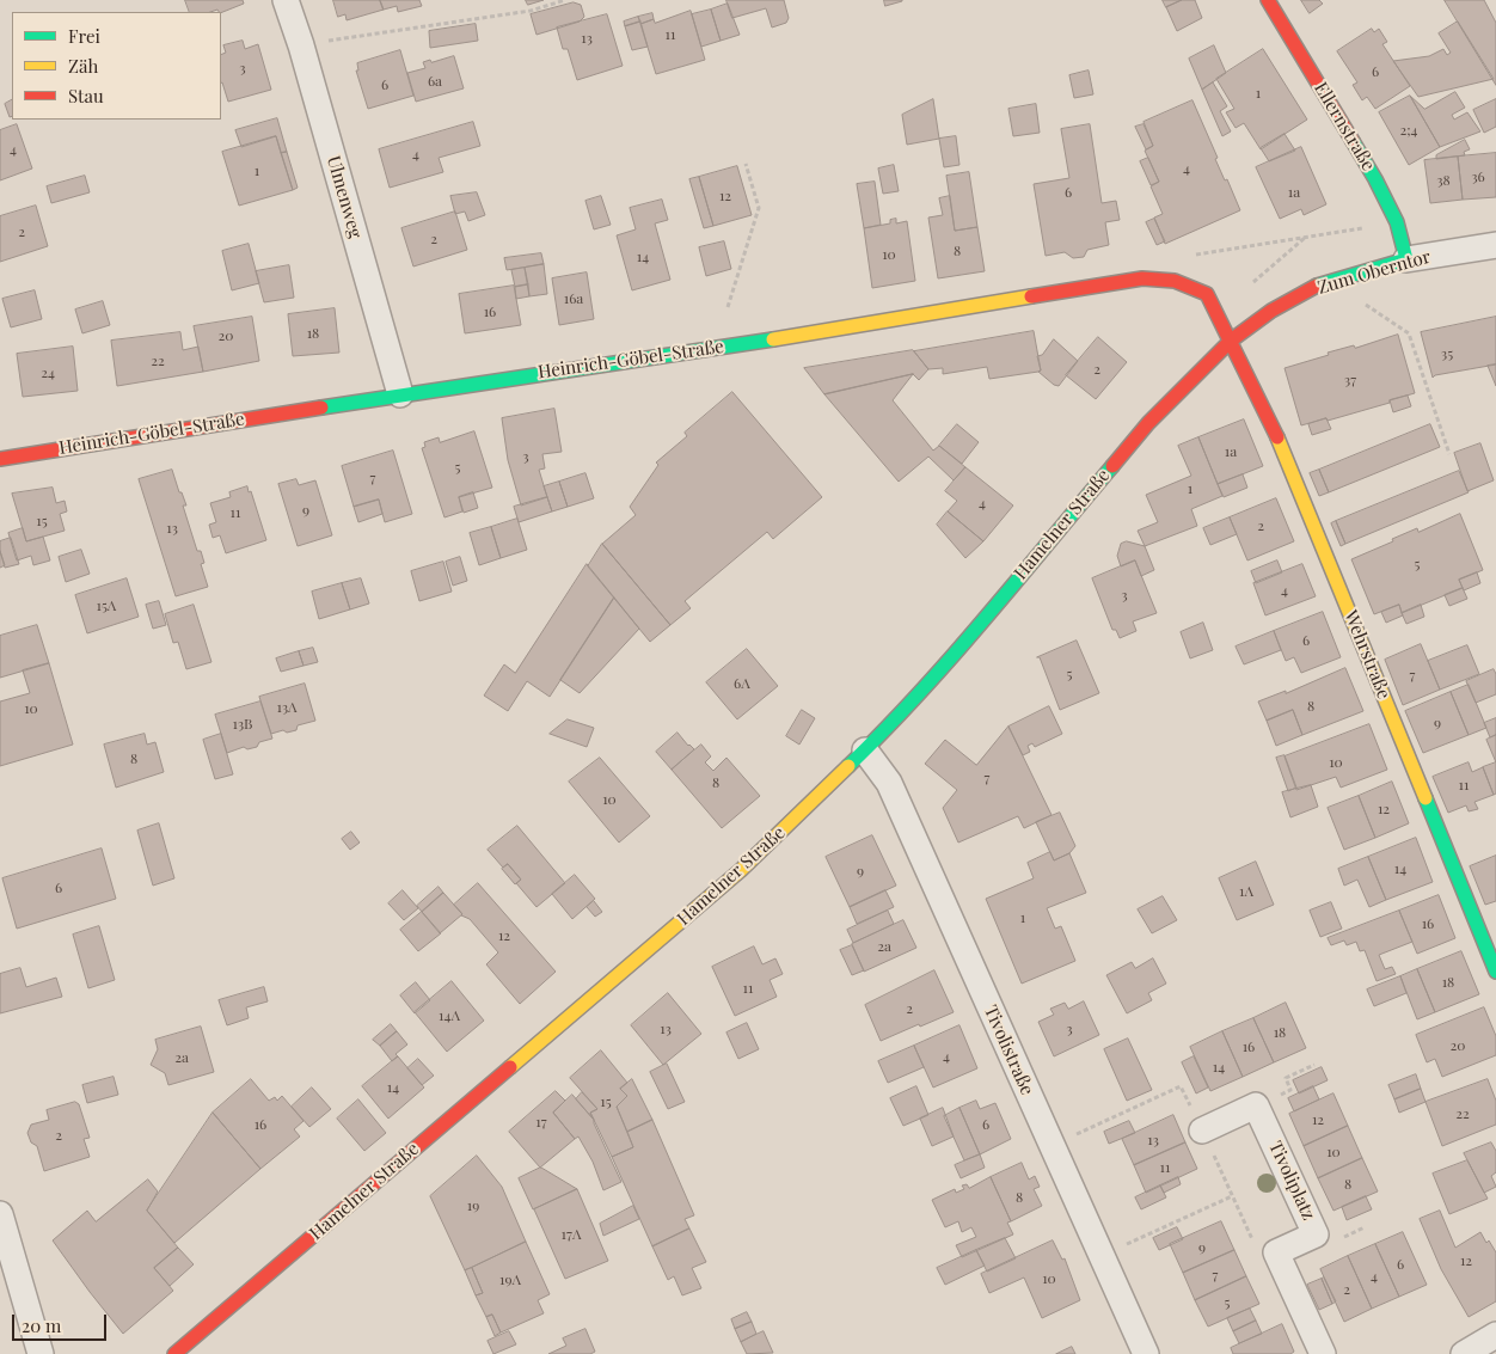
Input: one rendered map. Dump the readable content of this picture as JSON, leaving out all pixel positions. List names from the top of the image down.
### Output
{
  "streets": {
    "street": [
      "Ellernstraße",
      "Ulmenweg",
      "Zum Oberntor",
      "Heinrich-Göbel-Straße",
      "Hamelner Straße",
      "Wehrstraße",
      "Tivolistraße",
      "Tivoliplatz"
    ]
  },
  "crossings": [
    ["Ellernstraße", "Zum Oberntor"],
    ["Ulmenweg", "Heinrich-Göbel-Straße"],
    ["Zum Oberntor", "Heinrich-Göbel-Straße"],
    ["Zum Oberntor", "Hamelner Straße"],
    ["Zum Oberntor", "Wehrstraße"],
    ["Heinrich-Göbel-Straße", "Hamelner Straße"],
    ["Heinrich-Göbel-Straße", "Wehrstraße"],
    ["Hamelner Straße", "Wehrstraße"],
    ["Hamelner Straße", "Tivolistraße"]
  ],
  "house_numbers": [
    "11",
    "13",
    "3",
    "6",
    "6a",
    "6",
    "1",
    "2;4",
    "4",
    "4",
    "4",
    "1",
    "36",
    "38",
    "6",
    "1a",
    "12",
    "2",
    "2",
    "8",
    "10",
    "14",
    "16a",
    "16",
    "18",
    "20",
    "35",
    "22",
    "2",
    "24",
    "37",
    "1a",
    "3",
    "5",
    "7",
    "1",
    "4",
    "9",
    "11",
    "15",
    "2",
    "13",
    "5",
    "4",
    "3",
    "15A",
    "6",
    "5",
    "7",
    "6A",
    "8",
    "13A",
    "10",
    "9",
    "13B",
    "8",
    "10",
    "7",
    "8",
    "11",
    "10",
    "12",
    "14",
    "9",
    "6",
    "1A",
    "1",
    "16",
    "12",
    "2a",
    "18",
    "11",
    "2",
    "14A",
    "13",
    "3",
    "18",
    "20",
    "16",
    "4",
    "2a",
    "14",
    "14",
    "15",
    "22",
    "12",
    "17",
    "16",
    "6",
    "2",
    "13",
    "10",
    "11",
    "8",
    "8",
    "19",
    "17A",
    "9",
    "12",
    "6",
    "7",
    "4",
    "10",
    "19A",
    "2",
    "5"
  ],
  "legend": ["Frei", "Zäh", "Stau"],
  "scale_bar": "20 m"
}
